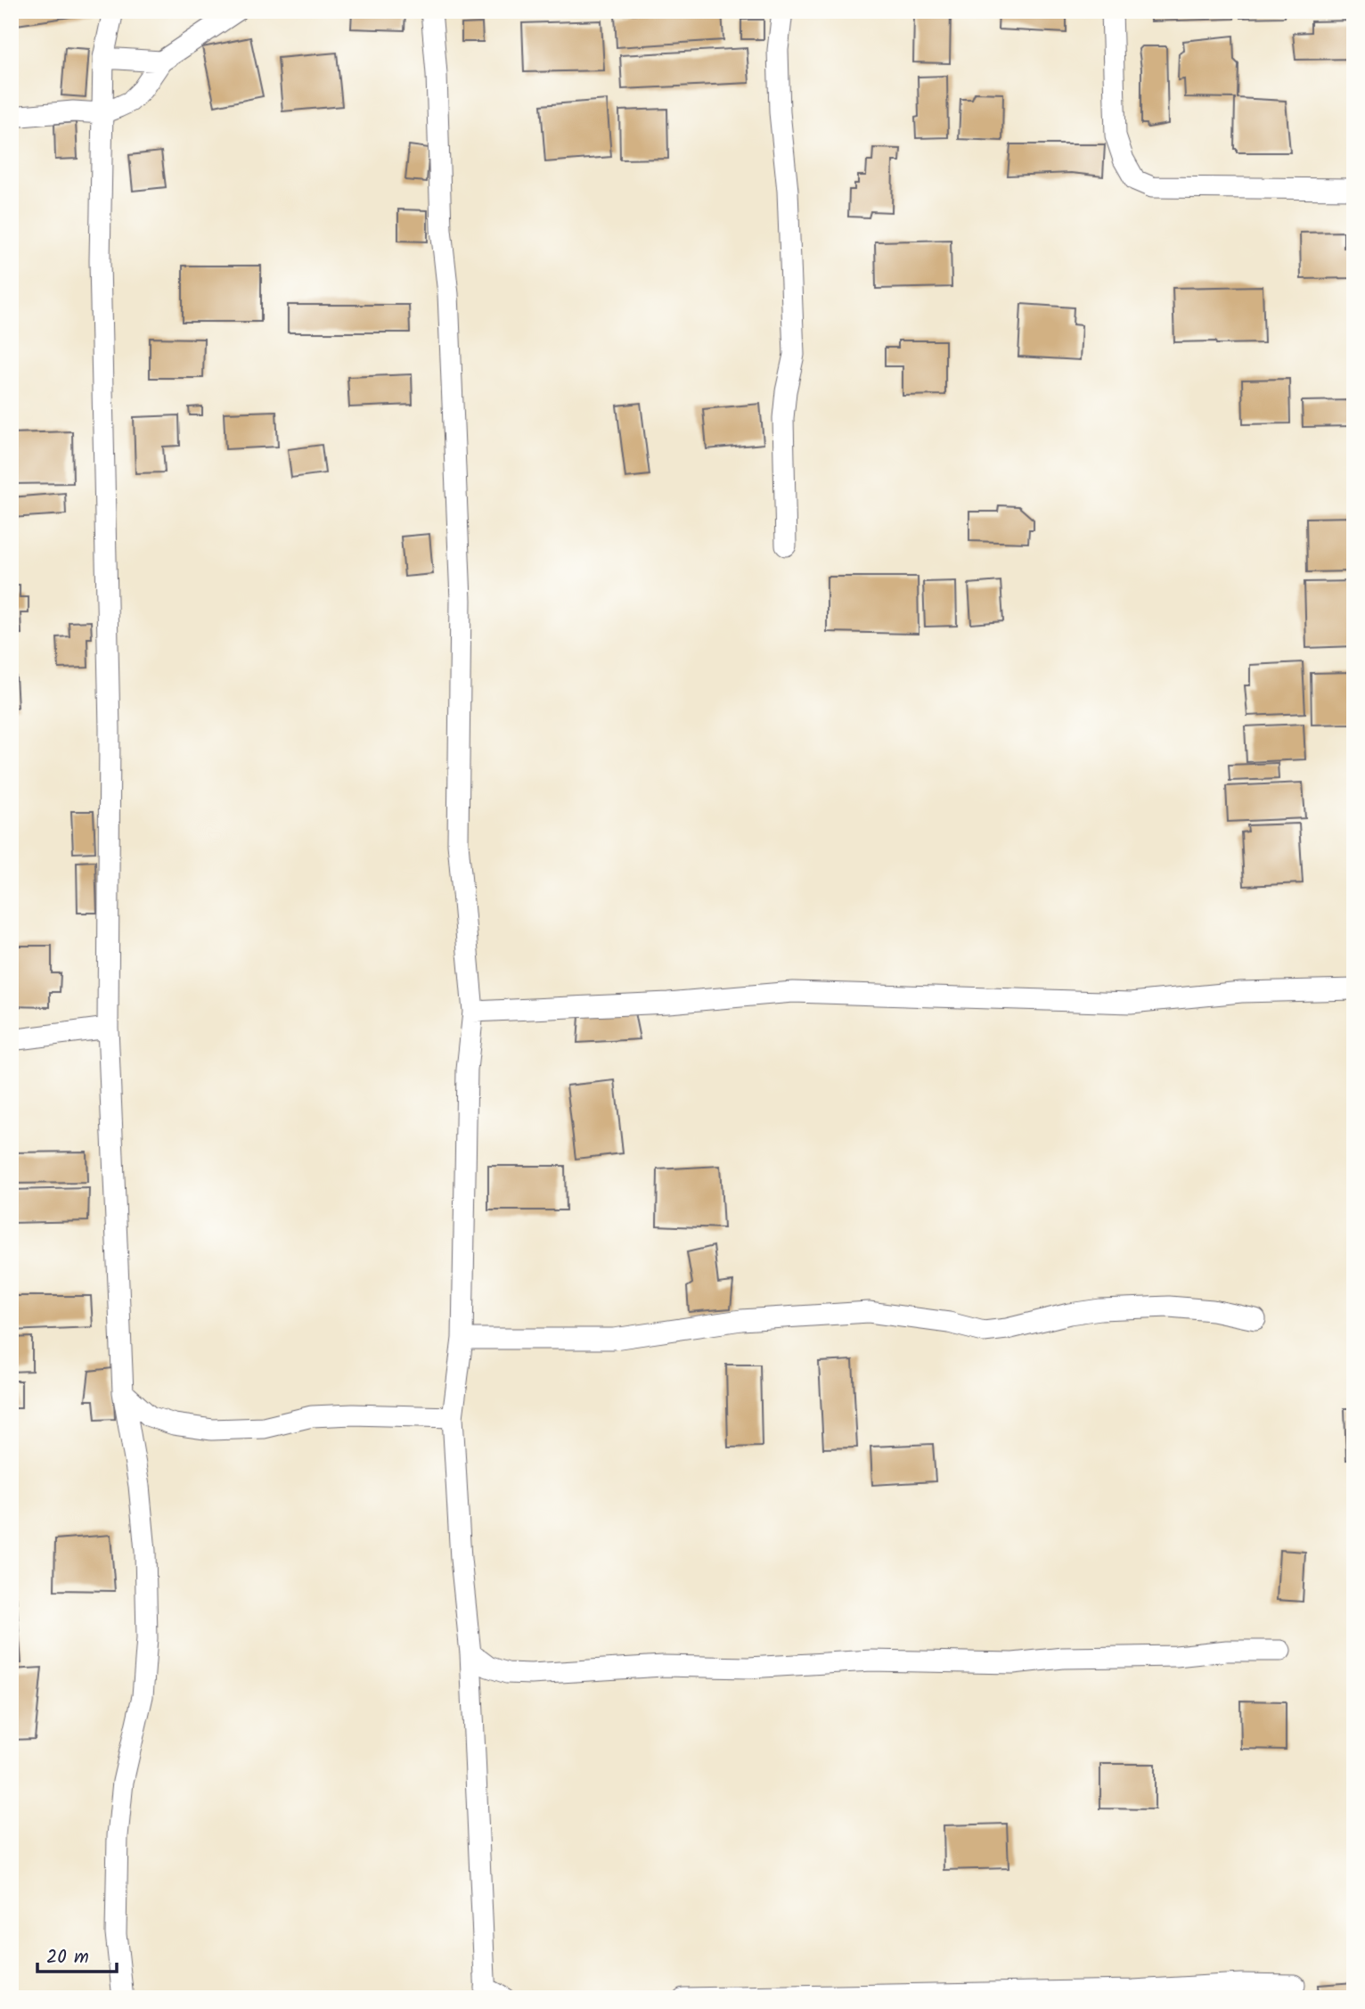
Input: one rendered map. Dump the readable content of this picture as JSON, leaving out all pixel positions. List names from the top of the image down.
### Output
{
  "scale_bar": "20 m"
}
